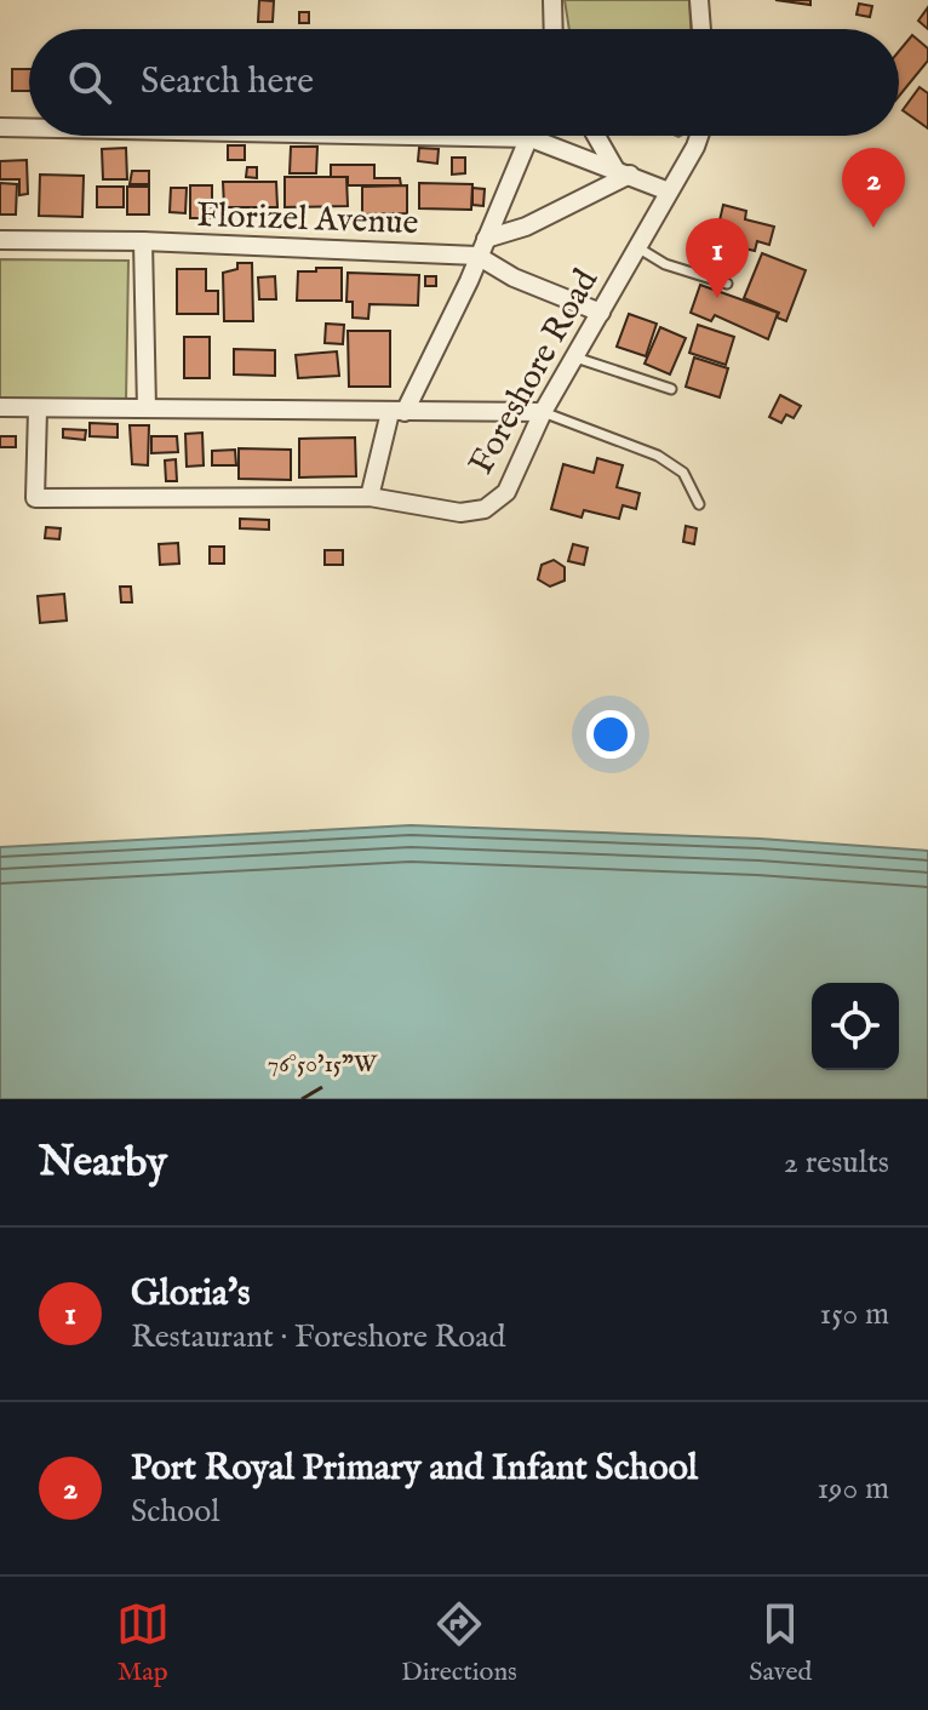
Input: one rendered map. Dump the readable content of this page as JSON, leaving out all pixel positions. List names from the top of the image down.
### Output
{
  "streets": {
    "street": ["Florizel Avenue", "Foreshore Road"]
  },
  "crossings": [
    ["Florizel Avenue", "Foreshore Road"]
  ],
  "page": {
    "search": "Search here",
    "pins": ["2", "1"],
    "heading": ["Nearby", "2 results"],
    "list": [
      {
        "mark": "1",
        "name": "Gloria's",
        "note": "Restaurant · Foreshore Road",
        "value": "150 m"
      },
      {
        "mark": "2",
        "name": "Port Royal Primary and Infant School",
        "note": "School",
        "value": "190 m"
      }
    ],
    "nav": ["Map", "Directions", "Saved"]
  },
  "coordinates": ["76°50'15\"W"]
}
